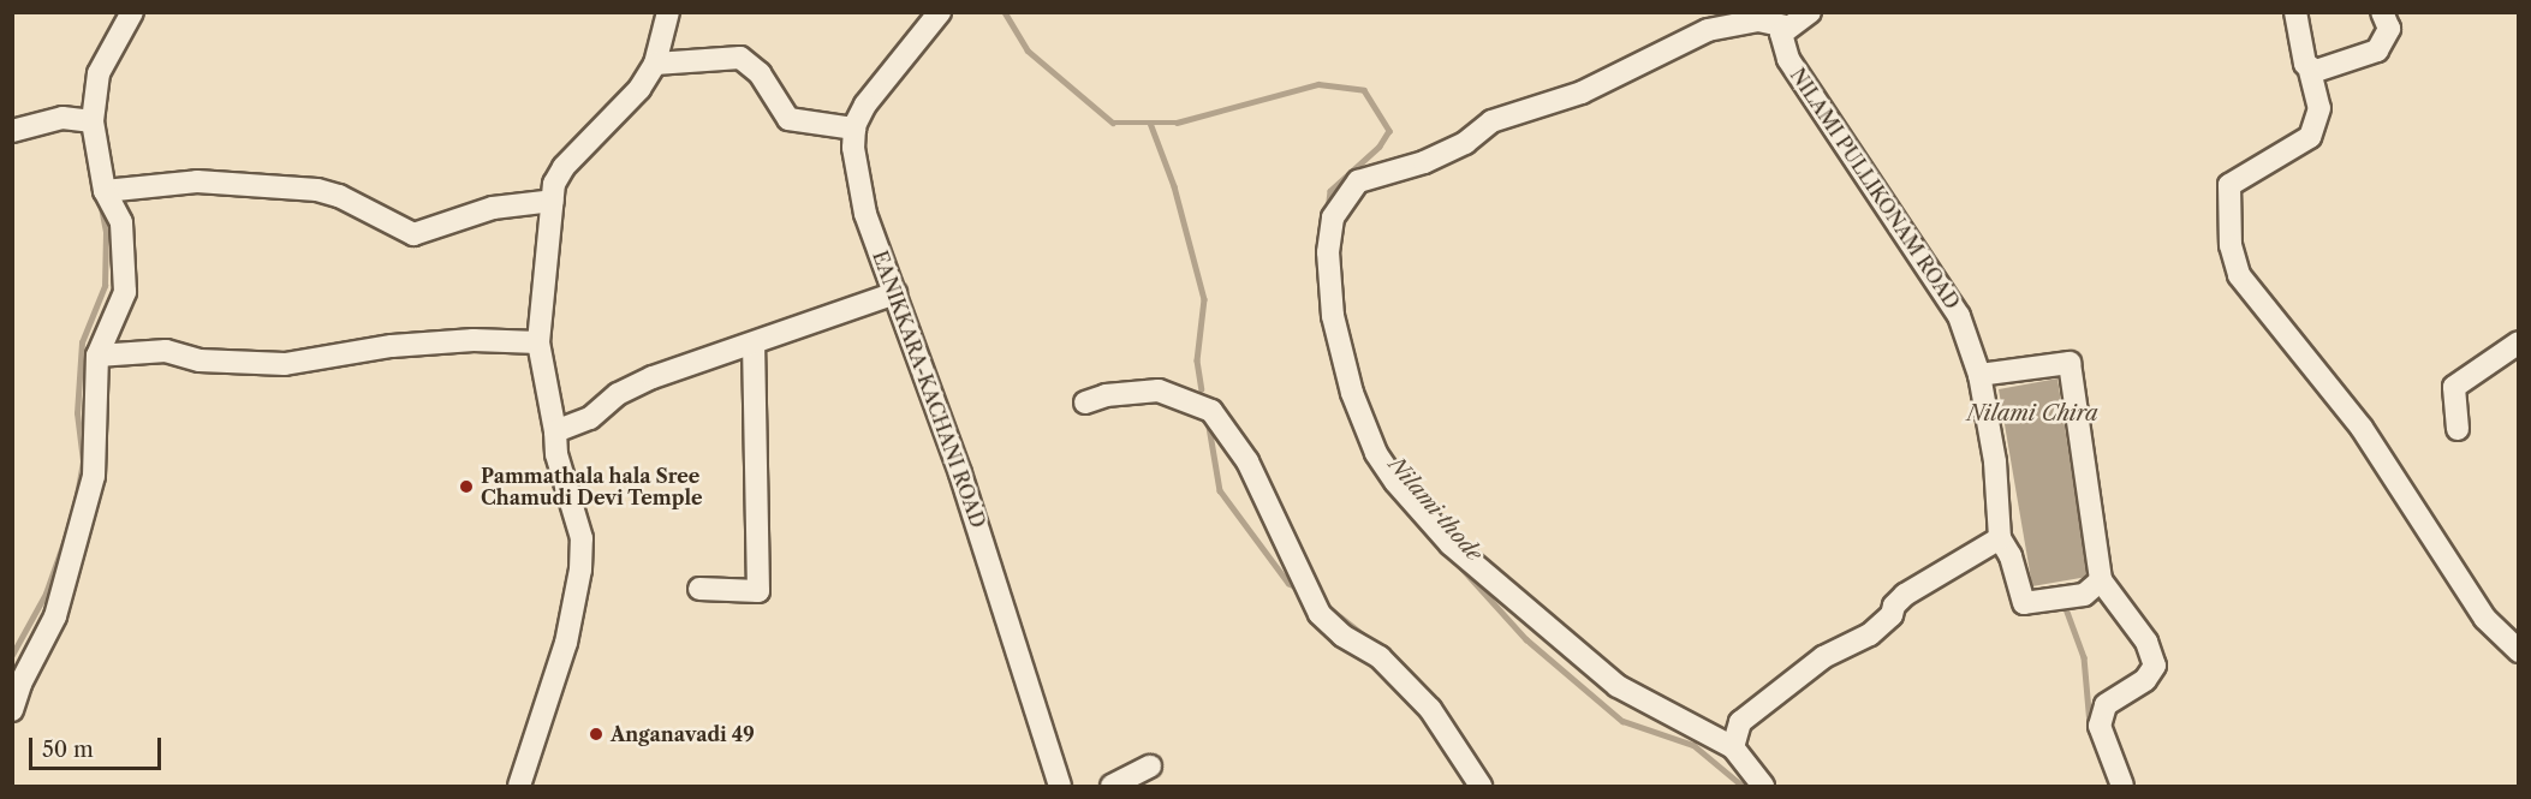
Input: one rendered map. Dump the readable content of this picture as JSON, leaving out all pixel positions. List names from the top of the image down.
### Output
{
  "streets": {
    "street": ["NILAMI PULLIKONAM ROAD", "EANIKKARA-KACHANI ROAD"]
  },
  "water": ["Nilami Chira", "Nilami thode"],
  "places": ["Pammathala hala Sree Chamudi Devi Temple", "Anganavadi 49"],
  "scale_bar": "50 m"
}
